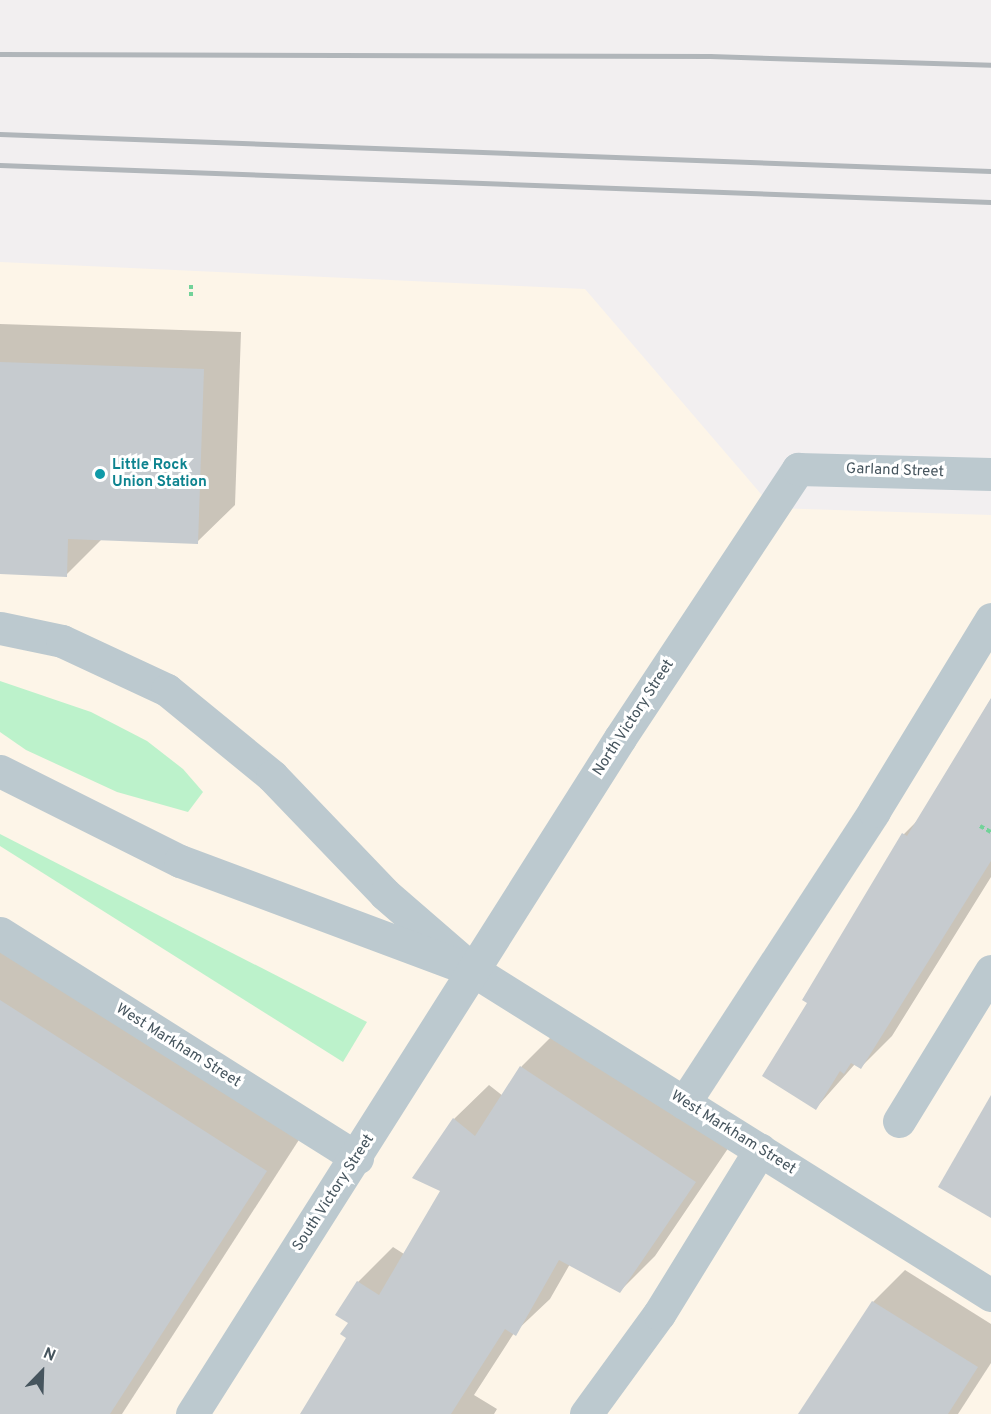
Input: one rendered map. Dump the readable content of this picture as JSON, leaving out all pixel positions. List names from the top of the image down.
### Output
{
  "streets": {
    "street": [
      "Garland Street",
      "North Victory Street",
      "West Markham Street",
      "South Victory Street"
    ]
  },
  "crossings": [
    ["Garland Street", "North Victory Street"],
    ["North Victory Street", "West Markham Street"],
    ["North Victory Street", "South Victory Street"],
    ["West Markham Street", "South Victory Street"]
  ],
  "places": ["Little Rock Union Station"],
  "north": "top right"
}
